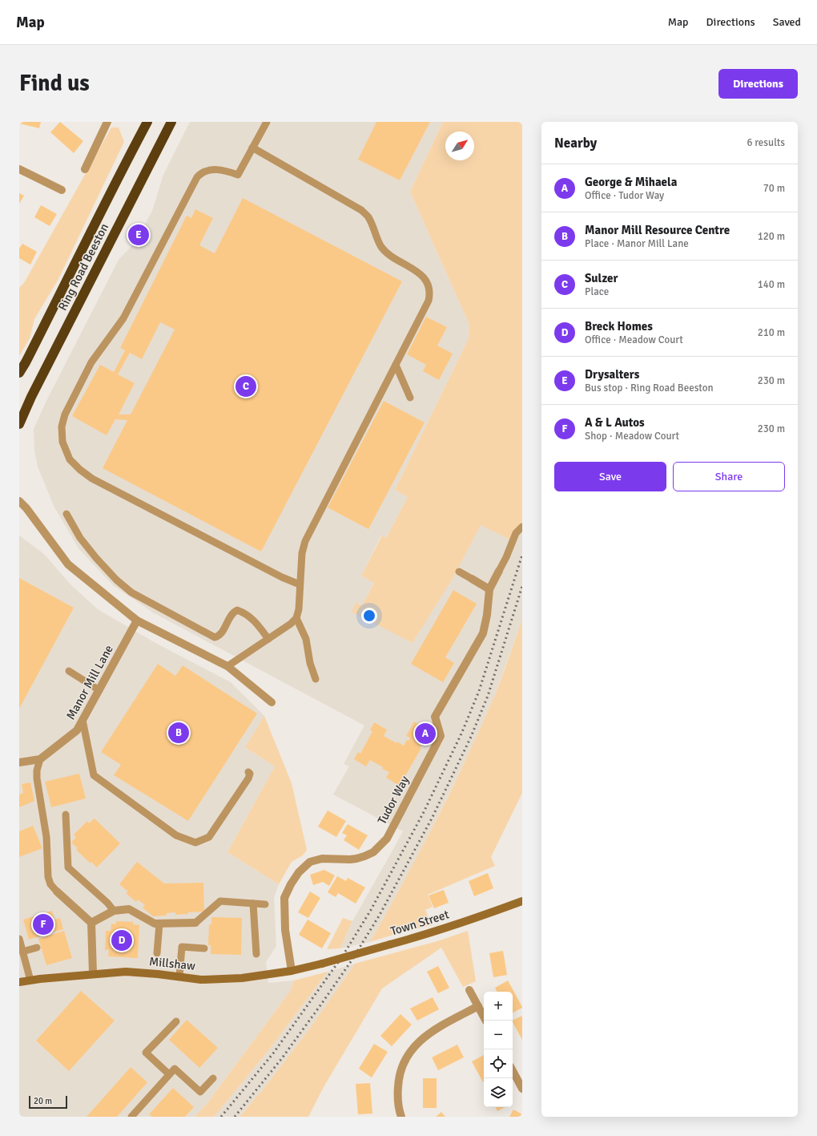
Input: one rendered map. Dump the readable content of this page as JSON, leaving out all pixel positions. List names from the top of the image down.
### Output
{
  "streets": {
    "highway": ["Ring Road Beeston"],
    "street": [
      "Manor Mill Lane",
      "Tudor Way",
      "Town Street",
      "Millshaw"
    ]
  },
  "crossings": [
    ["Tudor Way", "Millshaw"],
    ["Town Street", "Millshaw"]
  ],
  "scale_bar": "20 m",
  "north": "top right",
  "page": {
    "header": "Map",
    "nav": ["Map", "Directions", "Saved"],
    "buttons": [
      "Directions",
      ["Save", "Share"]
    ],
    "title": "Find us",
    "heading": ["Nearby", "6 results"],
    "list": [
      {
        "mark": "A",
        "name": "George & Mihaela",
        "note": "Office · Tudor Way",
        "value": "70 m"
      },
      {
        "mark": "B",
        "name": "Manor Mill Resource Centre",
        "note": "Place · Manor Mill Lane",
        "value": "120 m"
      },
      {
        "mark": "C",
        "name": "Sulzer",
        "note": "Place",
        "value": "140 m"
      },
      {
        "mark": "D",
        "name": "Breck Homes",
        "note": "Office · Meadow Court",
        "value": "210 m"
      },
      {
        "mark": "E",
        "name": "Drysalters",
        "note": "Bus stop · Ring Road Beeston",
        "value": "230 m"
      },
      {
        "mark": "F",
        "name": "A & L Autos",
        "note": "Shop · Meadow Court",
        "value": "230 m"
      }
    ],
    "pins": [
      "E",
      "C",
      "B",
      "A",
      "F",
      "D"
    ],
    "map_buttons": ["+", "−"],
    "scale": "20 m"
  }
}
